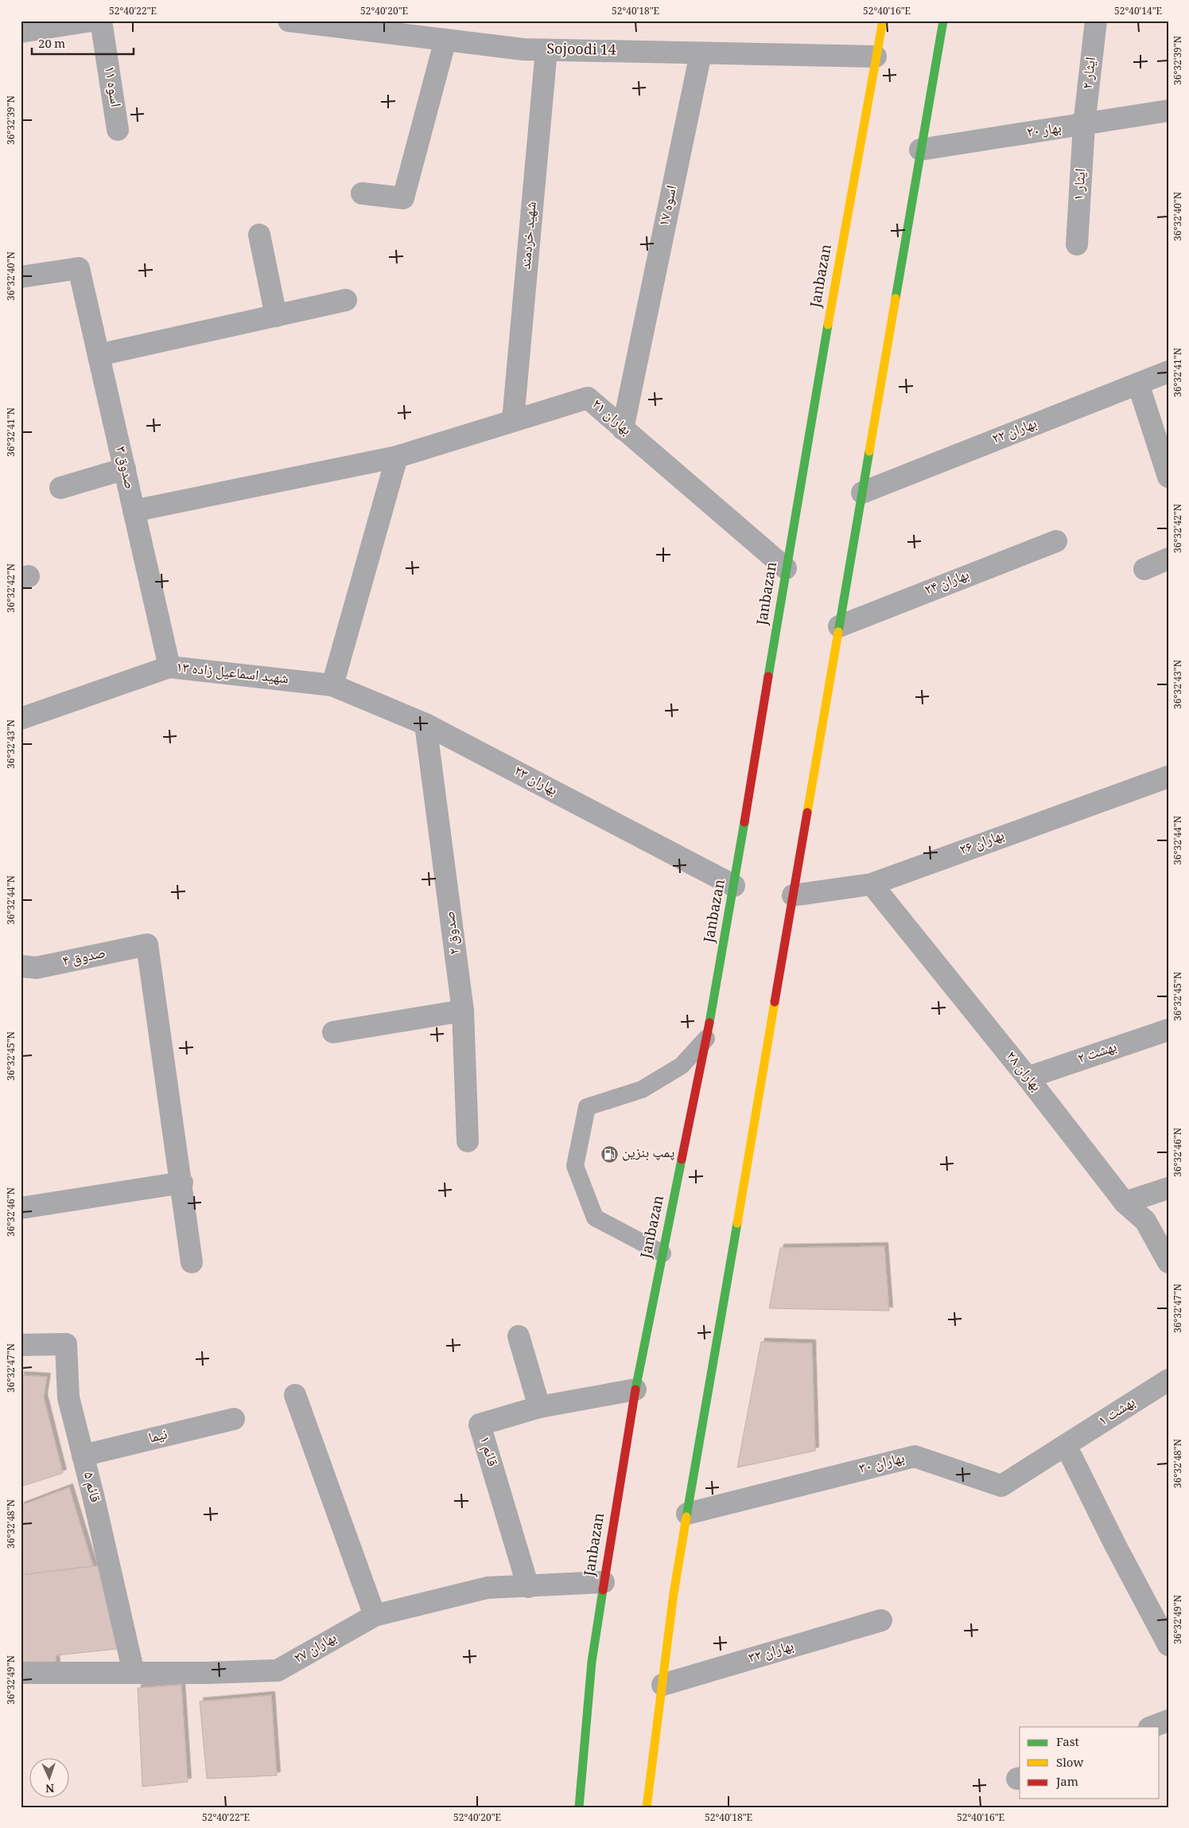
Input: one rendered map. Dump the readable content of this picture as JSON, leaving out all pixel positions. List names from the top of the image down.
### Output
{
  "streets": {
    "highway": ["Janbazan"],
    "street": [
      "Sojoodi 14",
      "ایثار ۲",
      "اسوه ۱۱",
      "بهار ۲۰",
      "ایثار ۱",
      "اسوه ۱۷",
      "شهید خردمند",
      "بهاران ۲۱",
      "بهاران ۲۲",
      "صدوق ۳",
      "بهاران ۲۴",
      "شهید اسماعیل زاده ۱۳",
      "بهاران ۲۳",
      "بهاران ۲۶",
      "صدوق ۲",
      "صدوق ۴",
      "بهشت ۲",
      "بهاران ۲۸",
      "بهشت ۱",
      "نیما",
      "قائم ۱",
      "بهاران ۳۰",
      "قائم ۵",
      "بهاران ۲۷",
      "بهاران ۳۲"
    ]
  },
  "crossings": [
    ["Sojoodi 14", "اسوه ۱۷"],
    ["Sojoodi 14", "شهید خردمند"],
    ["Sojoodi 14", "Janbazan"],
    ["ایثار ۲", "بهار ۲۰"],
    ["ایثار ۲", "ایثار ۱"],
    ["بهار ۲۰", "ایثار ۱"],
    ["اسوه ۱۷", "بهاران ۲۱"],
    ["شهید خردمند", "بهاران ۲۱"],
    ["Janbazan", "بهاران ۲۱"],
    ["Janbazan", "بهاران ۲۳"],
    ["Janbazan", "قائم ۱"],
    ["Janbazan", "بهاران ۲۷"],
    ["بهاران ۲۱", "صدوق ۳"],
    ["صدوق ۳", "شهید اسماعیل زاده ۱۳"],
    ["شهید اسماعیل زاده ۱۳", "بهاران ۲۳"],
    ["بهاران ۲۳", "صدوق ۲"],
    ["بهاران ۲۶", "بهاران ۲۸"],
    ["بهشت ۲", "بهاران ۲۸"],
    ["بهشت ۱", "بهاران ۳۰"],
    ["نیما", "قائم ۵"],
    ["قائم ۱", "بهاران ۲۷"],
    ["قائم ۵", "بهاران ۲۷"]
  ],
  "places": {
    "fuel station": ["پمپ بنزین"]
  },
  "legend": ["Fast", "Slow", "Jam"],
  "scale_bar": "20 m",
  "north": "bottom",
  "coordinates": [
    "52°40'22\"E",
    "52°40'20\"E",
    "52°40'18\"E",
    "52°40'16\"E",
    "52°40'14\"E",
    "36°32'39\"N",
    "36°32'40\"N",
    "36°32'41\"N",
    "36°32'42\"N",
    "36°32'43\"N",
    "36°32'44\"N",
    "36°32'45\"N",
    "36°32'46\"N",
    "36°32'47\"N",
    "36°32'48\"N",
    "36°32'49\"N"
  ]
}
